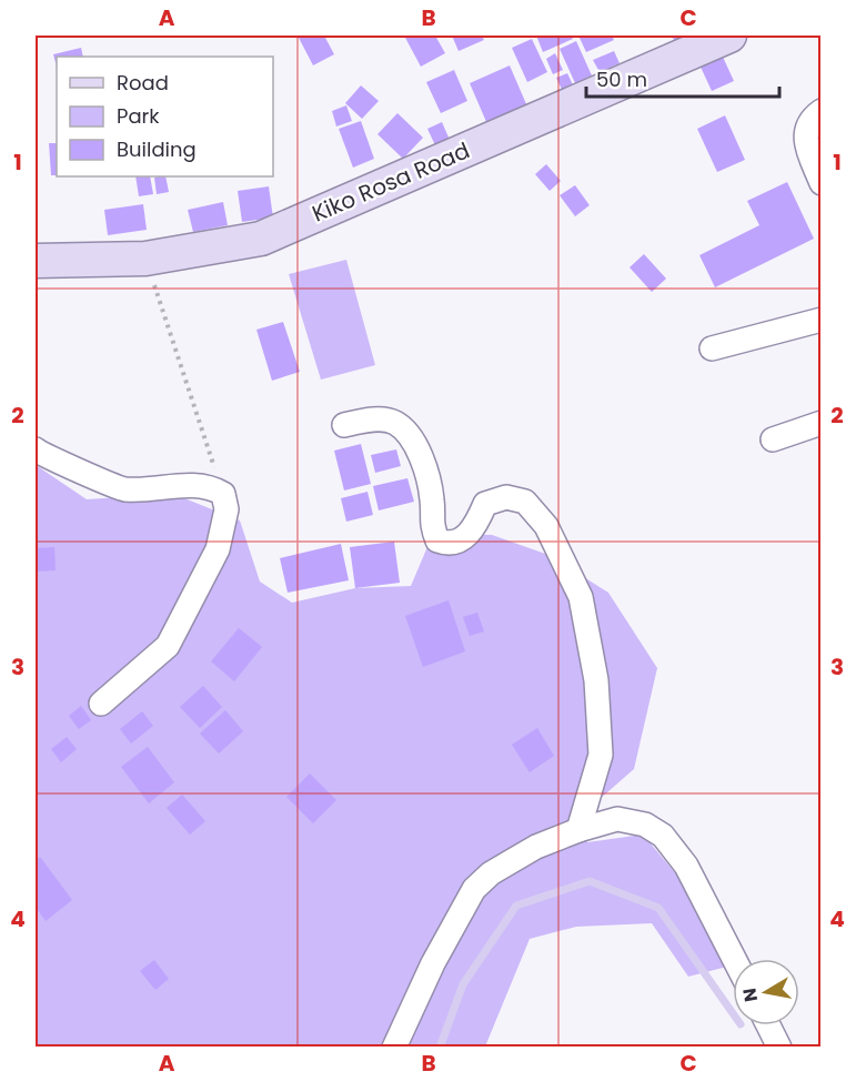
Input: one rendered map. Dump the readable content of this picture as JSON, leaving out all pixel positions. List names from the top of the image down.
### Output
{
  "streets": {
    "street": ["Kiko Rosa Road"]
  },
  "legend": ["Road", "Park", "Building"],
  "scale_bar": "50 m",
  "north": "left",
  "grid": {
    "columns": ["A", "B", "C"],
    "rows": [
      "1",
      "2",
      "3",
      "4"
    ]
  }
}
